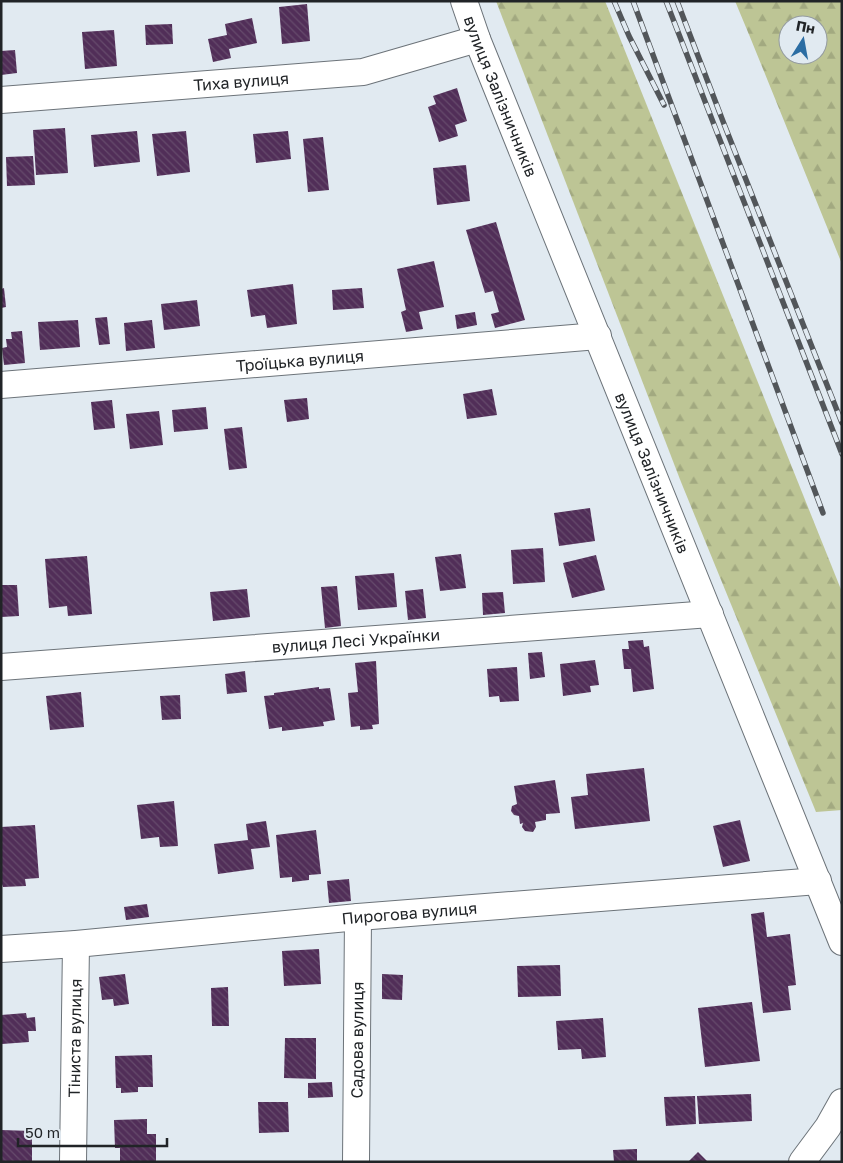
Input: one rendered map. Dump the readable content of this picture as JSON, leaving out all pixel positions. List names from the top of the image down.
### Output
{
  "streets": {
    "street": [
      "Тиха вулиця",
      "вулиця Залізничників",
      "Троїцька вулиця",
      "вулиця Лесі Українки",
      "Пирогова вулиця",
      "Тіниста вулиця",
      "Садова вулиця"
    ]
  },
  "crossings": [
    ["Тиха вулиця", "вулиця Залізничників"],
    ["вулиця Залізничників", "Троїцька вулиця"],
    ["вулиця Залізничників", "вулиця Лесі Українки"],
    ["вулиця Залізничників", "Пирогова вулиця"],
    ["Пирогова вулиця", "Тіниста вулиця"],
    ["Пирогова вулиця", "Садова вулиця"]
  ],
  "scale_bar": "50 m",
  "north": "top"
}
